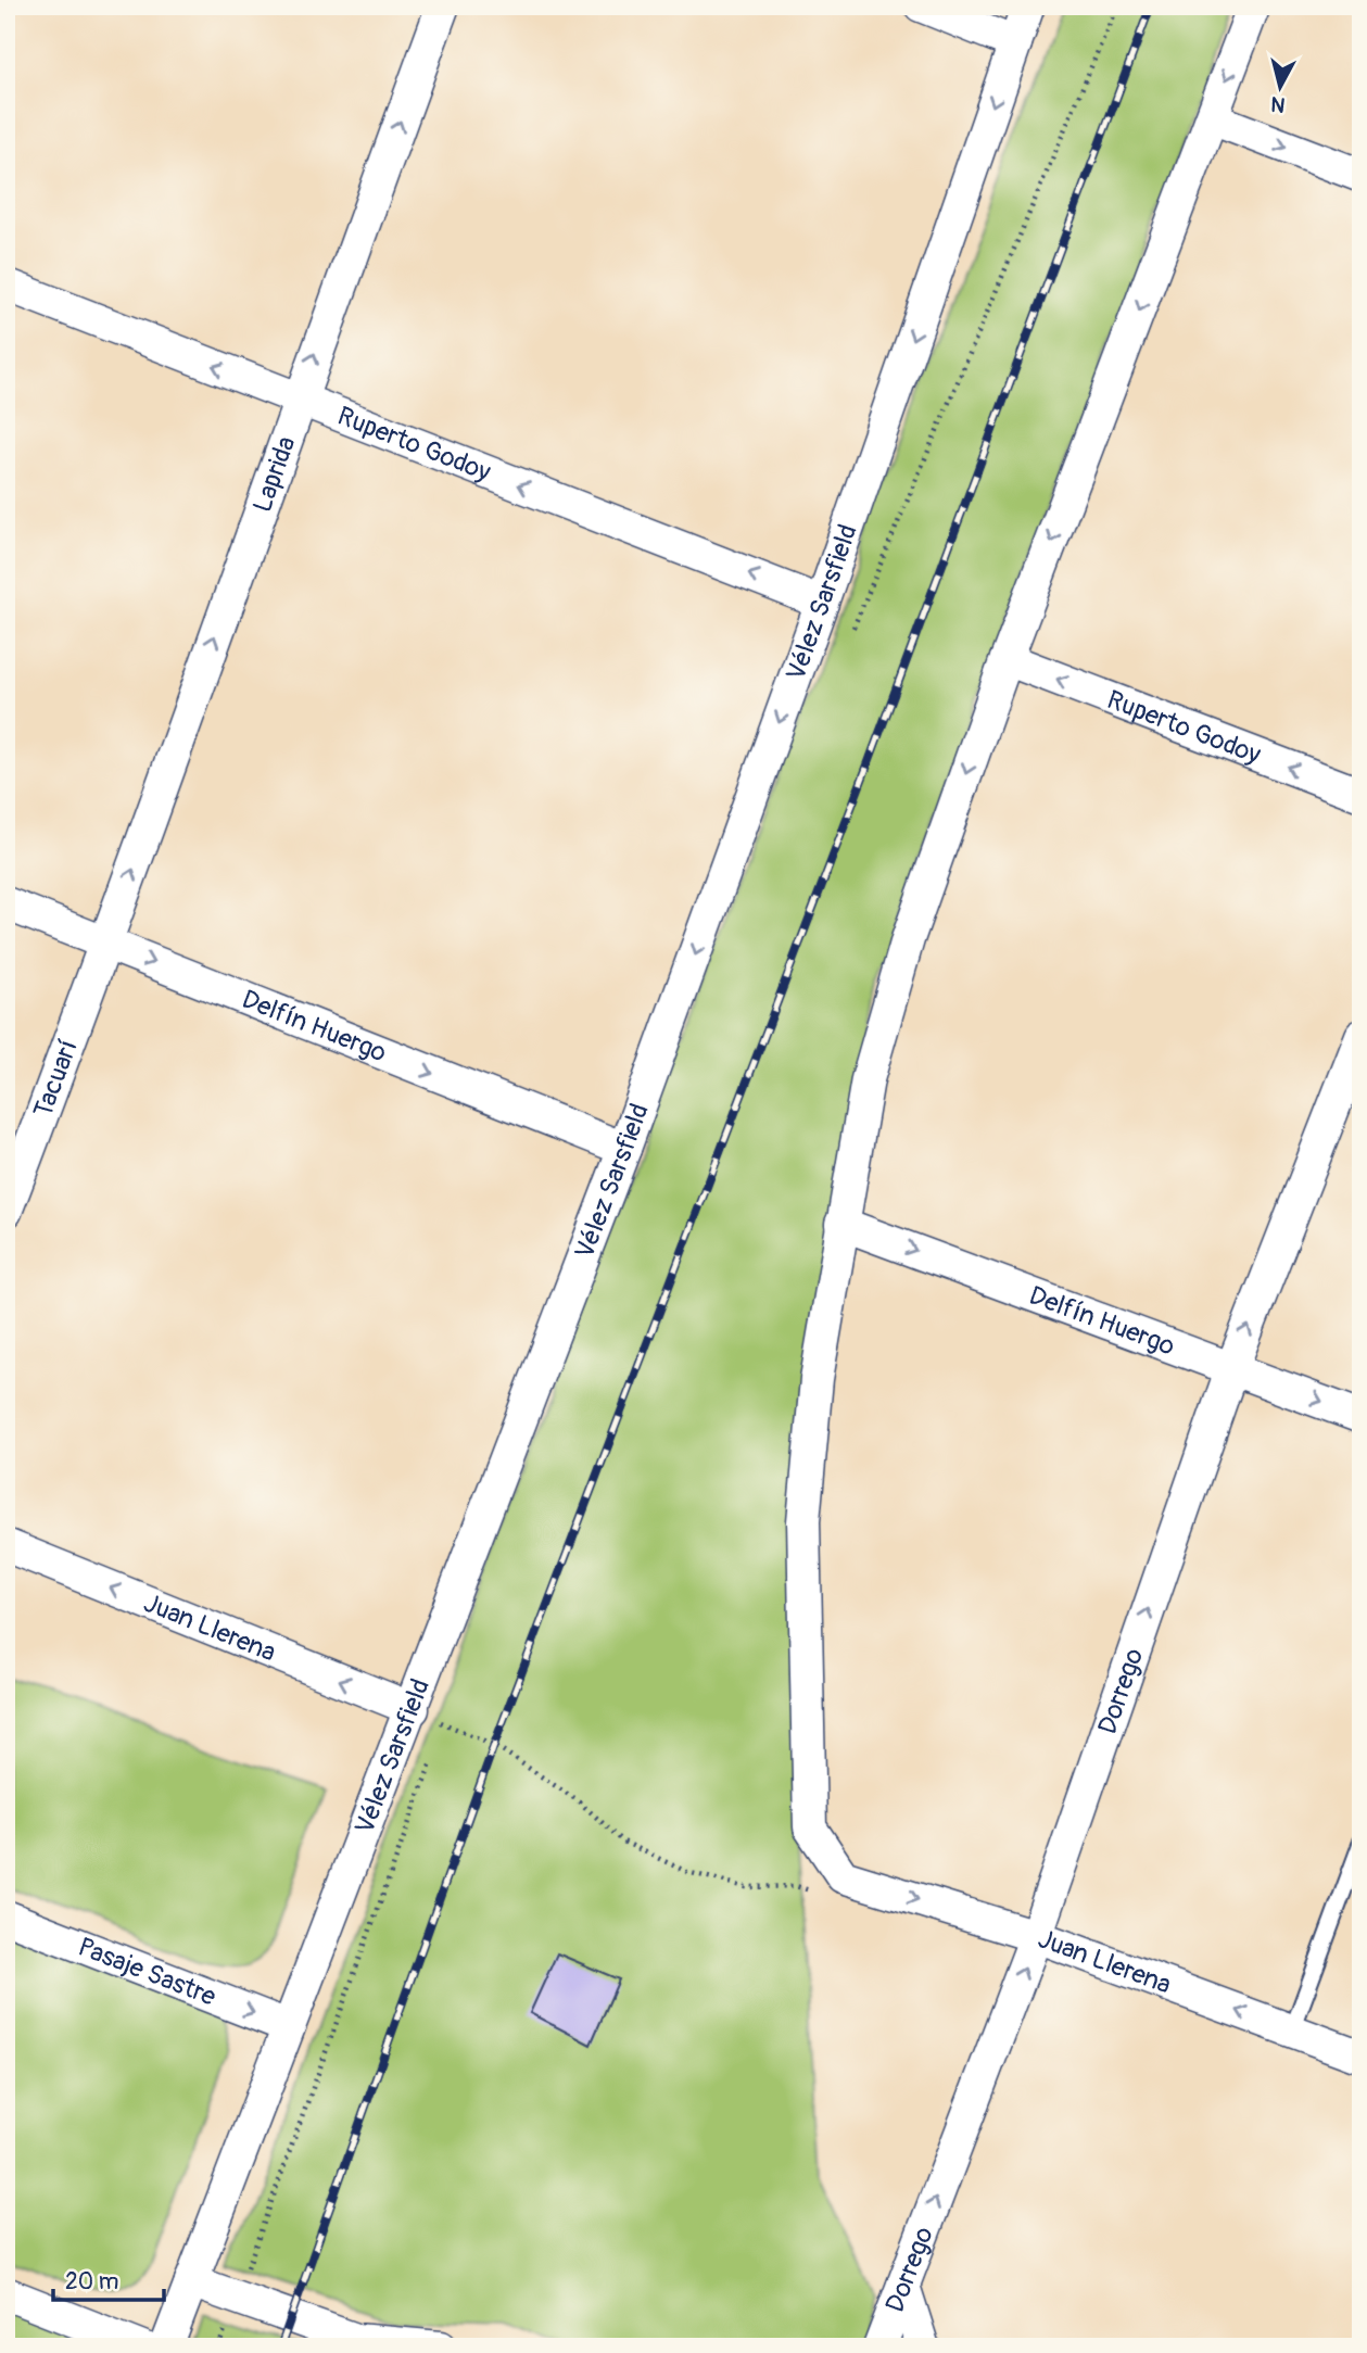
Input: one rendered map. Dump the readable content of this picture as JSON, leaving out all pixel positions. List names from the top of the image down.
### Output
{
  "streets": {
    "street": [
      "Ruperto Godoy",
      "Laprida",
      "Vélez Sarsfield",
      "Delfín Huergo",
      "Tacuarí",
      "Juan Llerena",
      "Dorrego",
      "Pasaje Sastre"
    ]
  },
  "crossings": [
    ["Ruperto Godoy", "Laprida"],
    ["Ruperto Godoy", "Vélez Sarsfield"],
    ["Laprida", "Delfín Huergo"],
    ["Laprida", "Tacuarí"],
    ["Vélez Sarsfield", "Delfín Huergo"],
    ["Vélez Sarsfield", "Juan Llerena"],
    ["Vélez Sarsfield", "Pasaje Sastre"],
    ["Delfín Huergo", "Tacuarí"],
    ["Delfín Huergo", "Dorrego"],
    ["Juan Llerena", "Dorrego"]
  ],
  "one_way": [
    "Ruperto Godoy",
    "Laprida",
    "Delfín Huergo",
    "Dorrego",
    "Pasaje Sastre"
  ],
  "scale_bar": "20 m",
  "north": "bottom"
}
